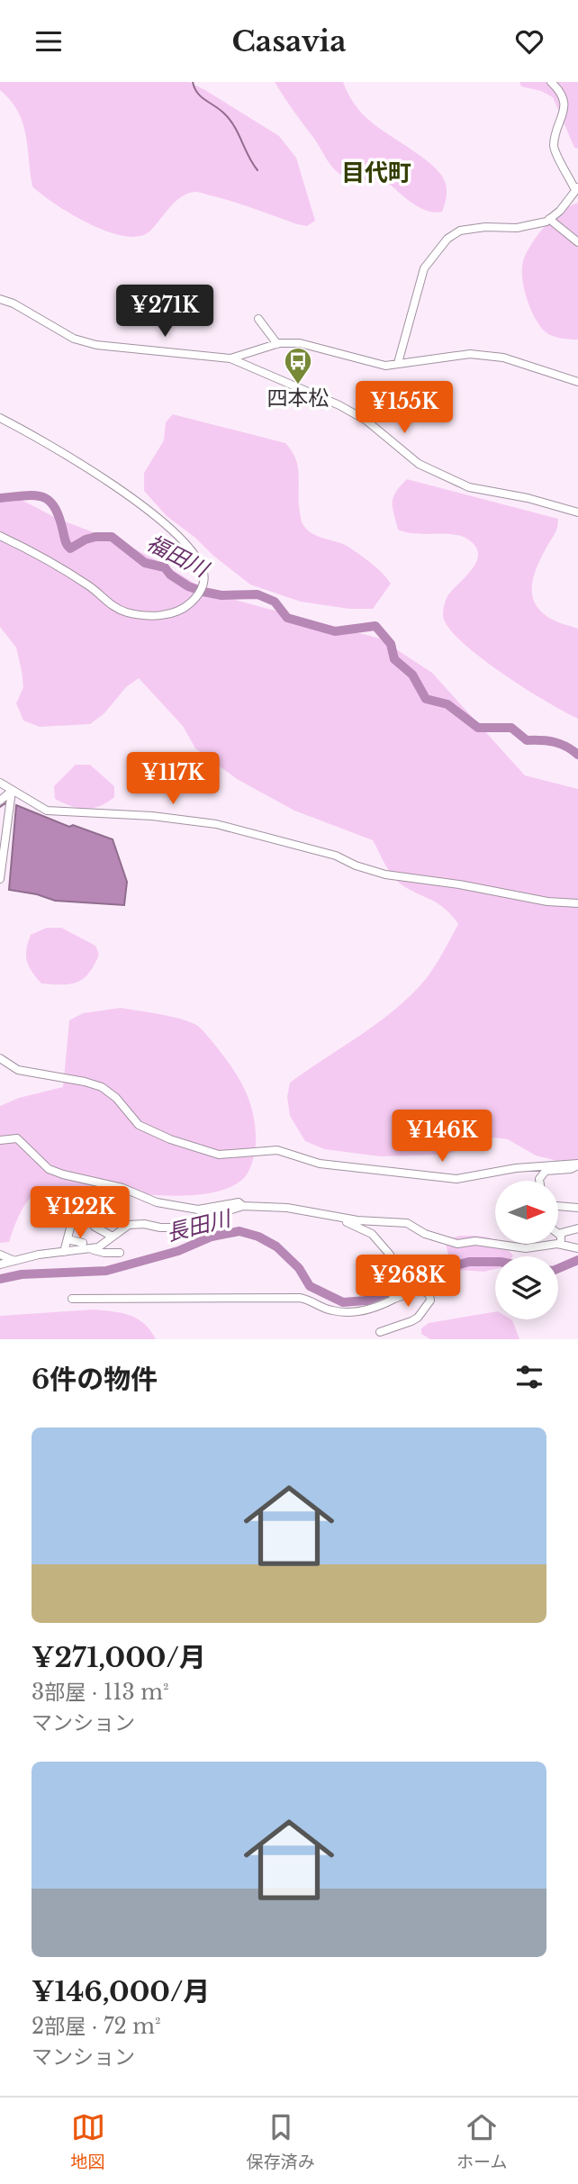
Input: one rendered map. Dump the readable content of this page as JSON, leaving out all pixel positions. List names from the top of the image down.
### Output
{
  "districts": ["目代町"],
  "water": ["福田川", "長田川"],
  "places": {
    "bus stop": ["四本松"]
  },
  "north": "right",
  "page": {
    "header": "Casavia",
    "price": [
      "¥271K",
      "¥155K",
      "¥117K",
      "¥146K",
      "¥122K",
      "¥268K"
    ],
    "heading": "6件の物件",
    "list": [
      {
        "name": "¥271,000/月",
        "note": "3部屋 · 113 m² · マンション"
      },
      {
        "name": "¥146,000/月",
        "note": "2部屋 · 72 m² · マンション"
      }
    ],
    "tabs": ["地図", "保存済み", "ホーム"]
  }
}
